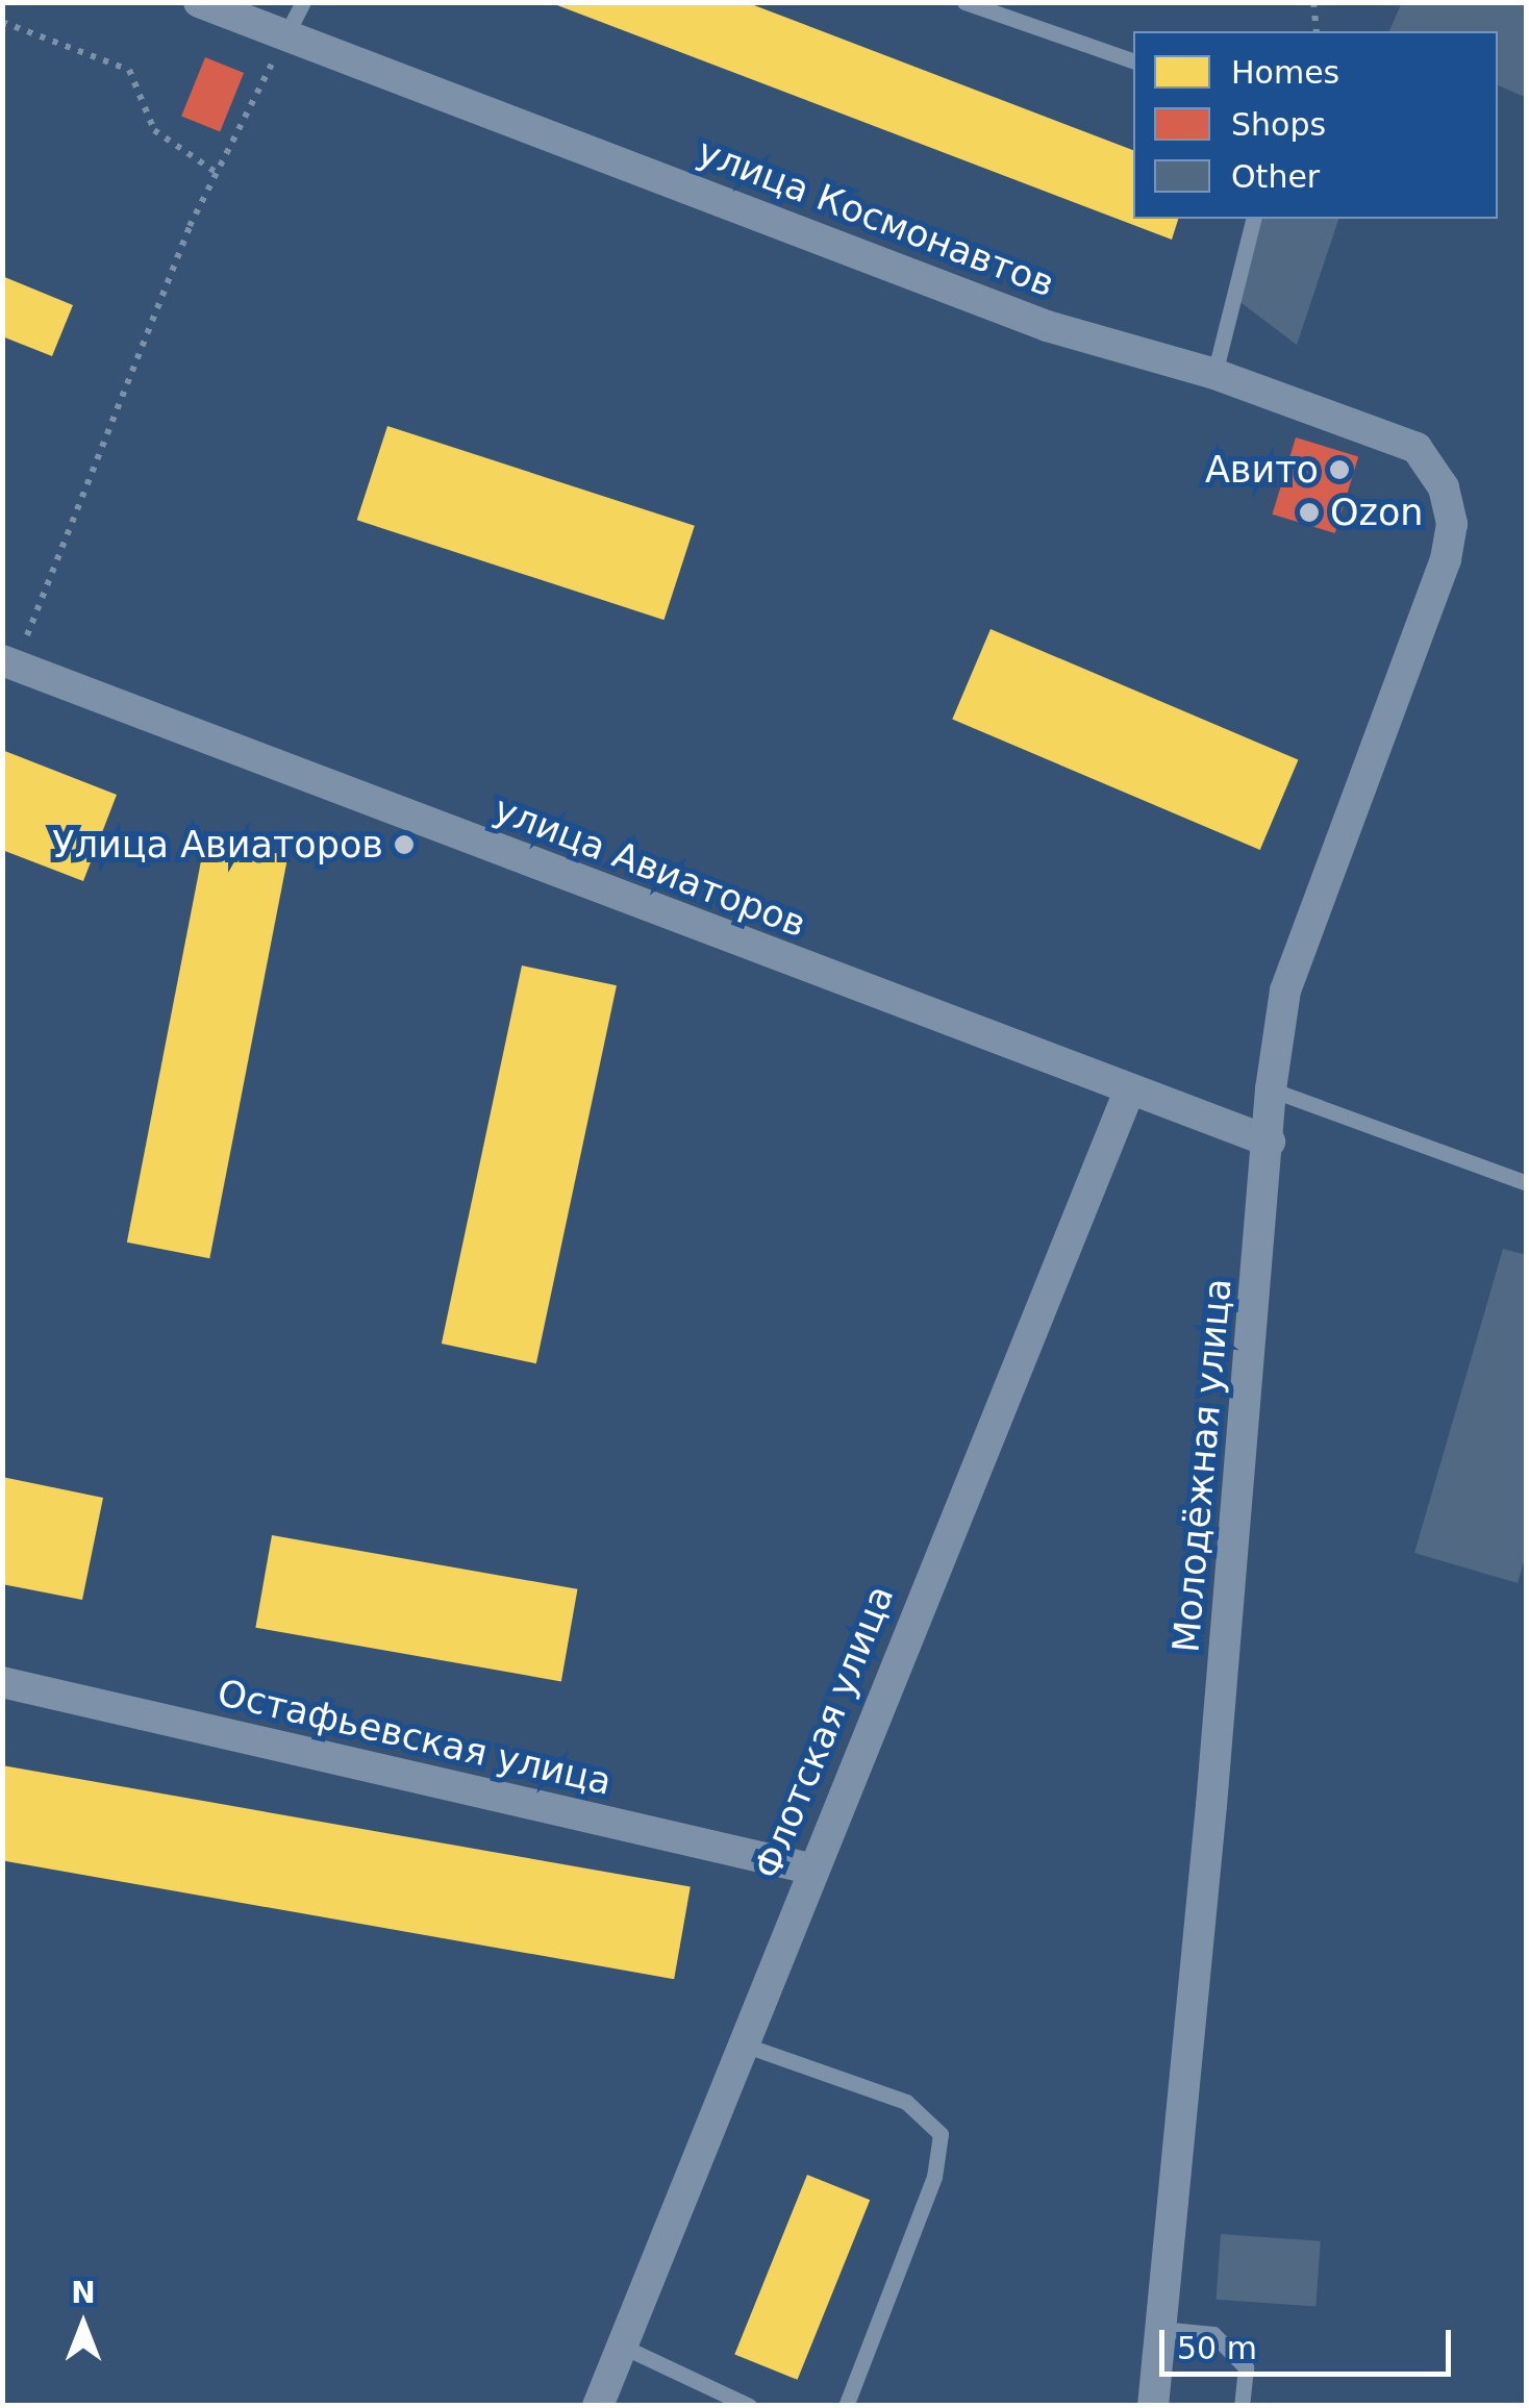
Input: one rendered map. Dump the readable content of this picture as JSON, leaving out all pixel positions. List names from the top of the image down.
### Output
{
  "streets": {
    "street": [
      "улица Космонавтов",
      "улица Авиаторов",
      "Молодёжная улица",
      "Флотская улица",
      "Остафьевская улица"
    ]
  },
  "crossings": [
    ["улица Космонавтов", "Молодёжная улица"],
    ["улица Авиаторов", "Молодёжная улица"],
    ["улица Авиаторов", "Флотская улица"],
    ["Флотская улица", "Остафьевская улица"]
  ],
  "places": ["Авито", "Ozon", "Улица Авиаторов"],
  "legend": ["Homes", "Shops", "Other"],
  "scale_bar": "50 m",
  "north": "top"
}
